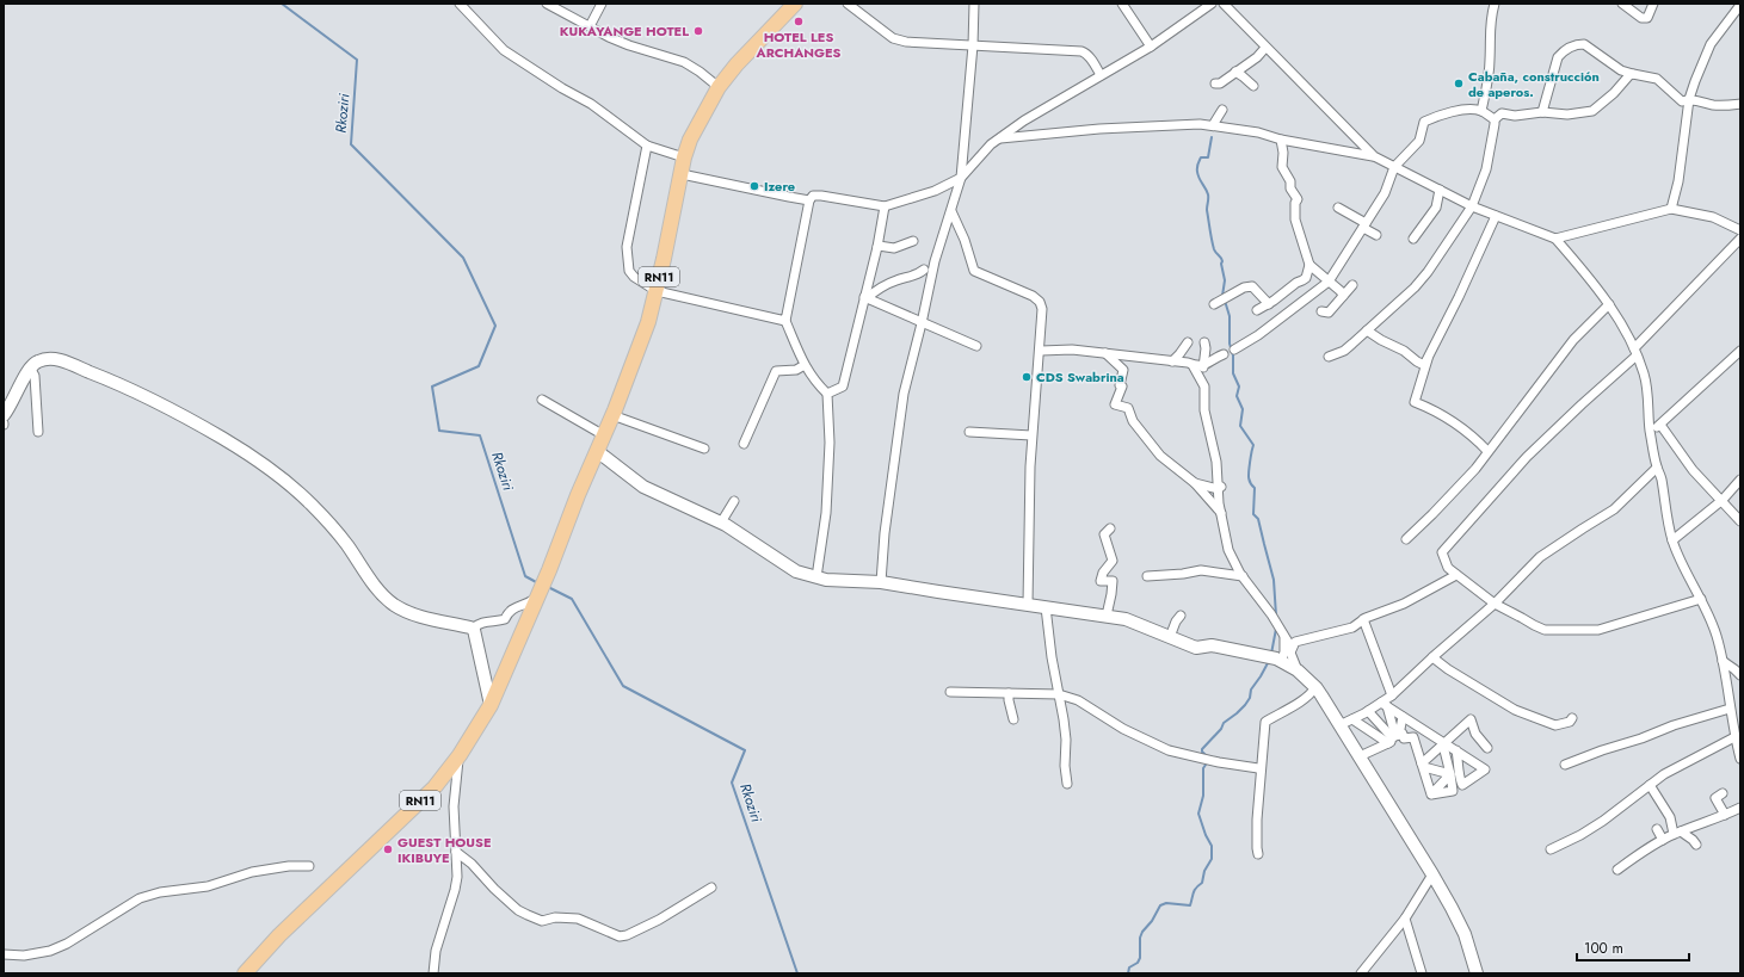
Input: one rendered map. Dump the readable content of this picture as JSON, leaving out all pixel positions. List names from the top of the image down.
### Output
{
  "streets": {
    "main road": ["RN11"]
  },
  "water": ["Rkoziri"],
  "places": [
    "HOTEL LES ARCHANGES",
    "KUKAYANGE HOTEL",
    "Cabaña, construcción de aperos.",
    "Izere",
    "CDS Swabrina",
    "GUEST HOUSE IKIBUYE"
  ],
  "scale_bar": "100 m"
}
